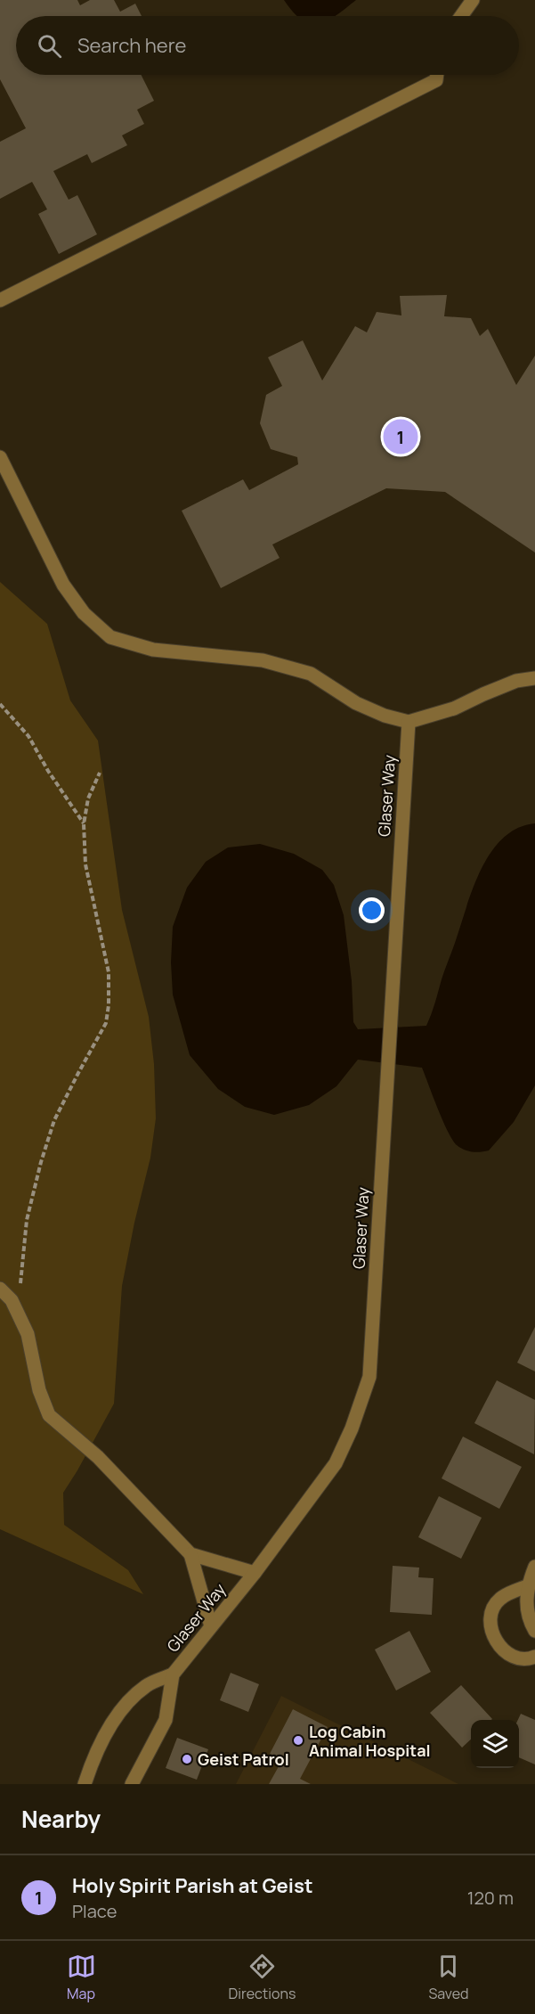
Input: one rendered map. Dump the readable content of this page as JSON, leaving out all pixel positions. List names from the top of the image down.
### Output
{
  "streets": {
    "street": ["Glaser Way"]
  },
  "places": ["Log Cabin Animal Hospital", "Geist Patrol"],
  "page": {
    "search": "Search here",
    "pins": "1",
    "heading": "Nearby",
    "list": [
      {
        "mark": "1",
        "name": "Holy Spirit Parish at Geist",
        "note": "Place",
        "value": "120 m"
      }
    ],
    "nav": ["Map", "Directions", "Saved"]
  }
}
